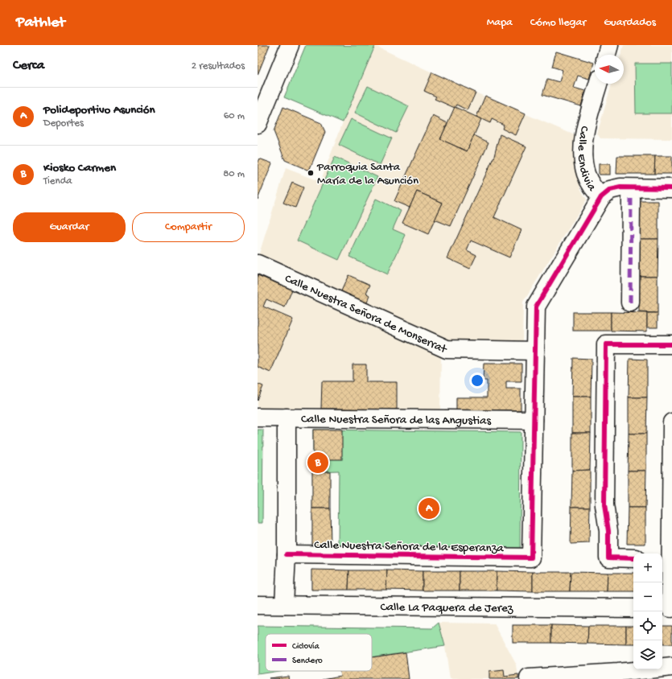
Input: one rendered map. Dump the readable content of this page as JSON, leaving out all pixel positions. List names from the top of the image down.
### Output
{
  "streets": {
    "street": [
      "Calle Endivia",
      "Calle Nuestra Señora de Monserrat",
      "Calle Nuestra Señora de las Angustias",
      "Calle Nuestra Señora de la Esperanza",
      "Calle La Paquera de Jerez"
    ]
  },
  "crossings": [
    ["Calle Nuestra Señora de las Angustias", "Calle Nuestra Señora de la Esperanza"]
  ],
  "places": ["Parroquia Santa María de la Asunción"],
  "legend": ["Ciclovía", "Sendero"],
  "north": "left",
  "page": {
    "header": "Pathlet",
    "nav": ["Mapa", "Cómo llegar", "Guardados"],
    "heading": ["Cerca", "2 resultados"],
    "list": [
      {
        "mark": "A",
        "name": "Polideportivo Asunción",
        "note": "Deportes",
        "value": "60 m"
      },
      {
        "mark": "B",
        "name": "Kiosko Carmen",
        "note": "Tienda",
        "value": "80 m"
      }
    ],
    "buttons": ["Guardar", "Compartir"],
    "pins": ["B", "A"],
    "map_buttons": ["+", "−"]
  }
}
